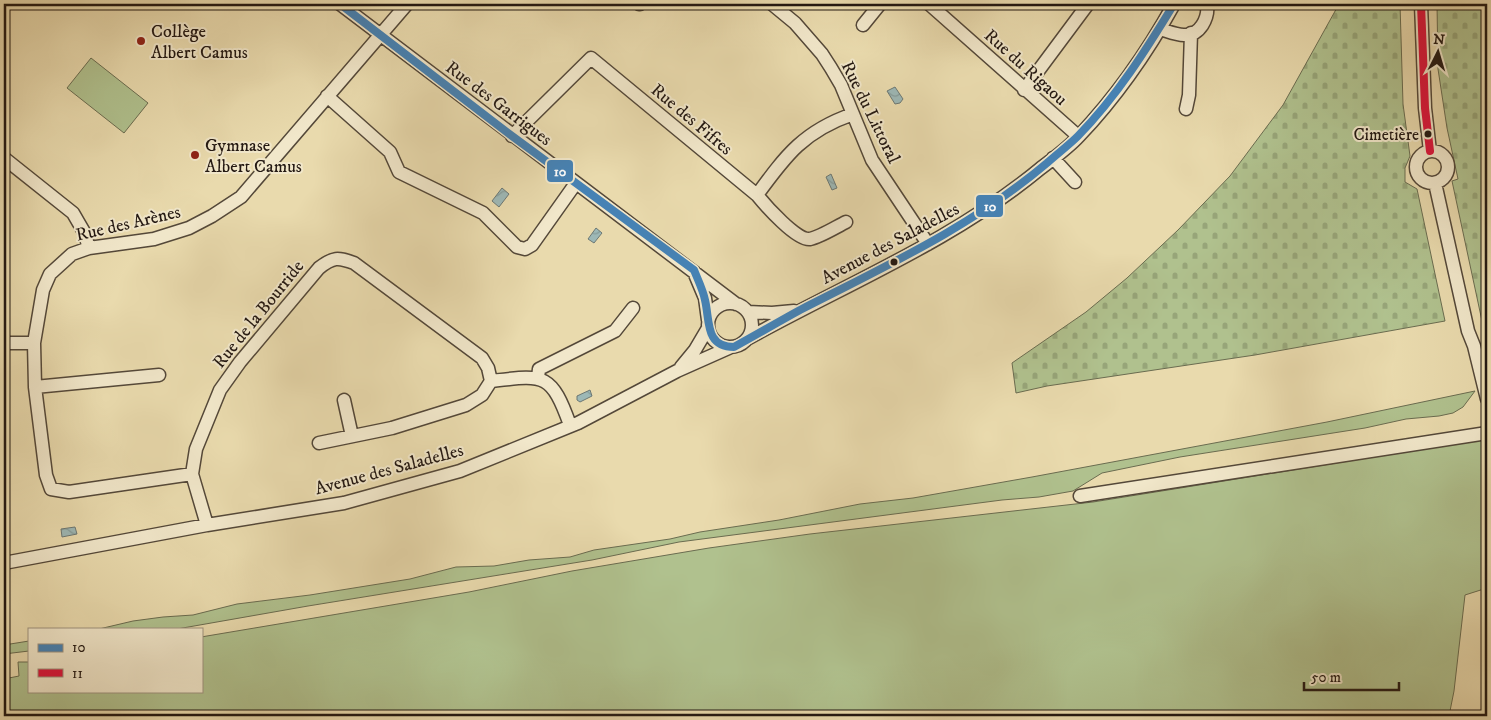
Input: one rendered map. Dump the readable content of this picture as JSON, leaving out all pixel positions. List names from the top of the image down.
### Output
{
  "streets": {
    "street": [
      "Rue du Rigaou",
      "Rue des Garrigues",
      "Rue du Littoral",
      "Rue des Fifres",
      "Rue des Arènes",
      "Avenue des Saladelles",
      "Rue de la Bourride"
    ]
  },
  "crossings": [
    ["Rue du Rigaou", "Avenue des Saladelles"],
    ["Rue des Garrigues", "Rue des Fifres"],
    ["Rue des Garrigues", "Rue des Arènes"],
    ["Rue des Garrigues", "Avenue des Saladelles"],
    ["Rue du Littoral", "Avenue des Saladelles"],
    ["Rue des Arènes", "Rue de la Bourride"],
    ["Avenue des Saladelles", "Rue de la Bourride"]
  ],
  "places": ["Collège Albert Camus", "Cimetière", "Gymnase Albert Camus"],
  "lines": ["transit line 10", "transit line 11"],
  "legend": ["10", "11"],
  "scale_bar": "50 m",
  "north": "top"
}
